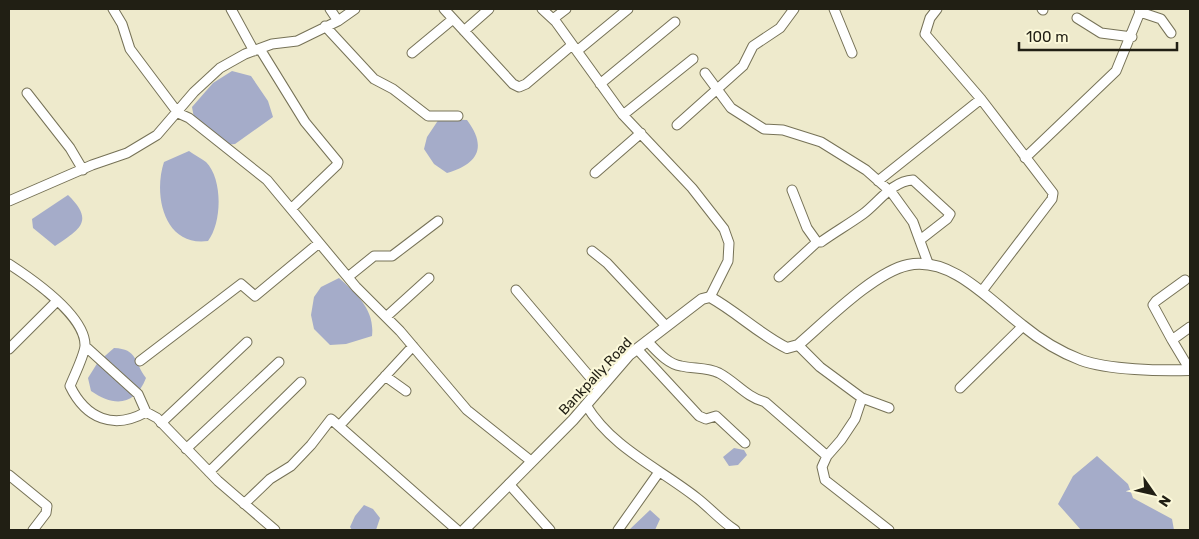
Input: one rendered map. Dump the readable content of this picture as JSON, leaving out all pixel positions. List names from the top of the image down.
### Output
{
  "streets": {
    "street": ["Bankpally Road"]
  },
  "scale_bar": "100 m",
  "north": "bottom right"
}
